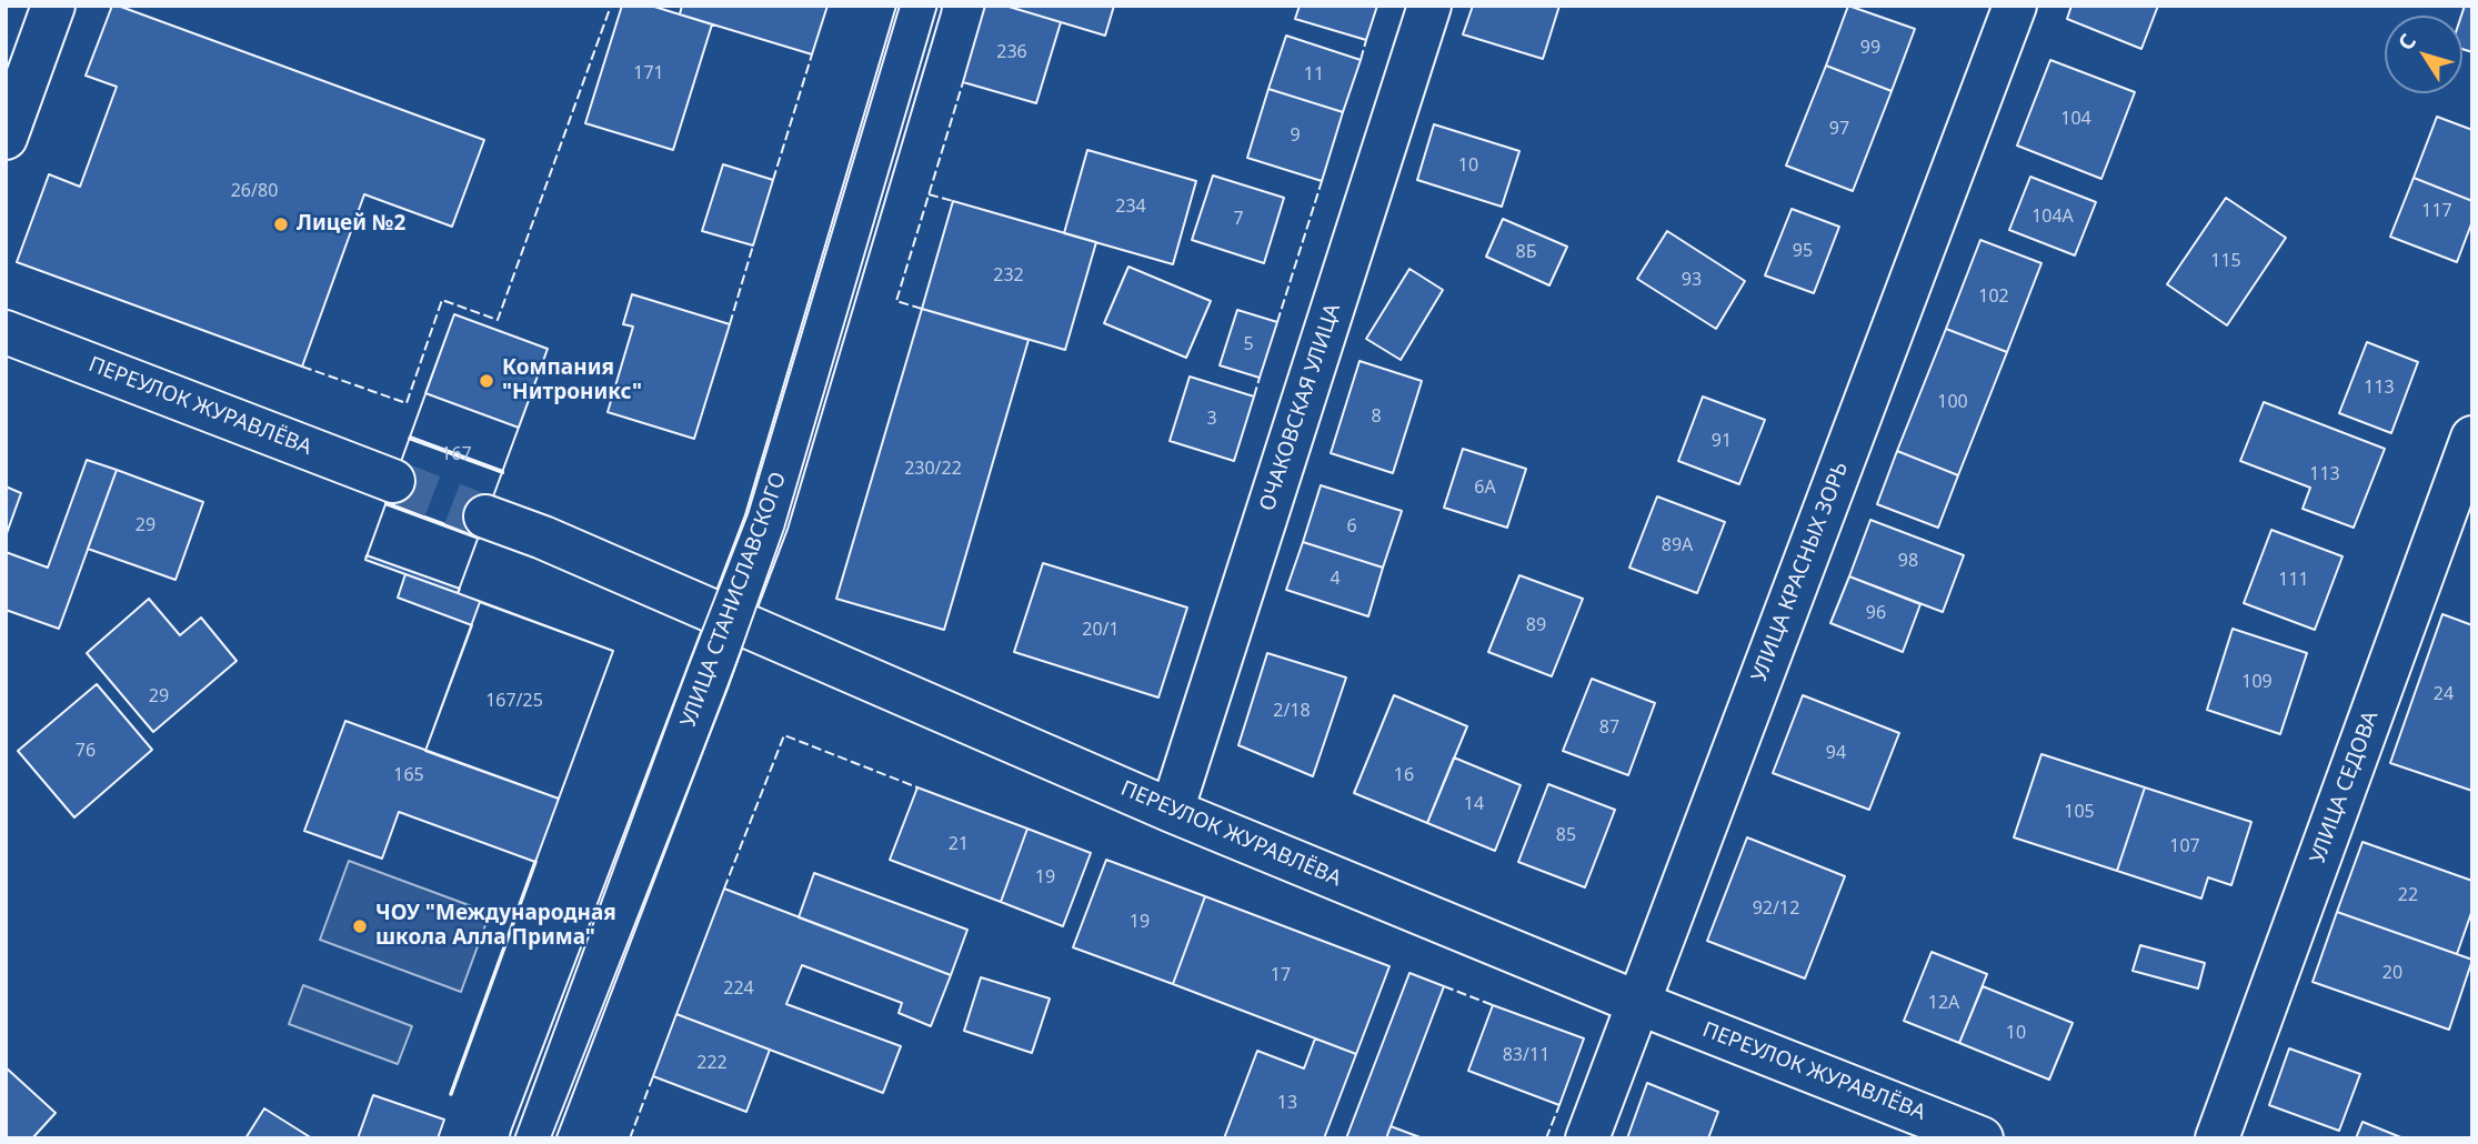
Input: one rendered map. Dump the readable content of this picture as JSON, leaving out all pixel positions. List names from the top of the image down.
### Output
{
  "streets": {
    "street": [
      "ПЕРЕУЛОК ЖУРАВЛЁВА",
      "ОЧАКОВСКАЯ УЛИЦА",
      "УЛИЦА КРАСНЫХ ЗОРЬ",
      "УЛИЦА СТАНИСЛАВСКОГО",
      "УЛИЦА СЕДОВА"
    ]
  },
  "crossings": [
    ["ПЕРЕУЛОК ЖУРАВЛЁВА", "ОЧАКОВСКАЯ УЛИЦА"],
    ["ПЕРЕУЛОК ЖУРАВЛЁВА", "УЛИЦА КРАСНЫХ ЗОРЬ"],
    ["ПЕРЕУЛОК ЖУРАВЛЁВА", "УЛИЦА СТАНИСЛАВСКОГО"]
  ],
  "places": ["Лицей №2", "Компания \"Нитроникс\"", "ЧОУ \"Международная школа Алла Прима\""],
  "house_numbers": [
    "99",
    "236",
    "171",
    "11",
    "104",
    "97",
    "9",
    "10",
    "26/80",
    "234",
    "117",
    "104А",
    "7",
    "95",
    "8Б",
    "115",
    "232",
    "93",
    "102",
    "5",
    "113",
    "100",
    "8",
    "3",
    "91",
    "167",
    "230/22",
    "113",
    "6А",
    "29",
    "6",
    "89А",
    "98",
    "4",
    "111",
    "96",
    "89",
    "20/1",
    "109",
    "24",
    "29",
    "167/25",
    "2/18",
    "87",
    "76",
    "94",
    "165",
    "16",
    "14",
    "105",
    "85",
    "21",
    "107",
    "19",
    "22",
    "92/12",
    "19",
    "20",
    "17",
    "224",
    "12А",
    "10",
    "83/11",
    "222",
    "13"
  ],
  "north": "top left"
}
